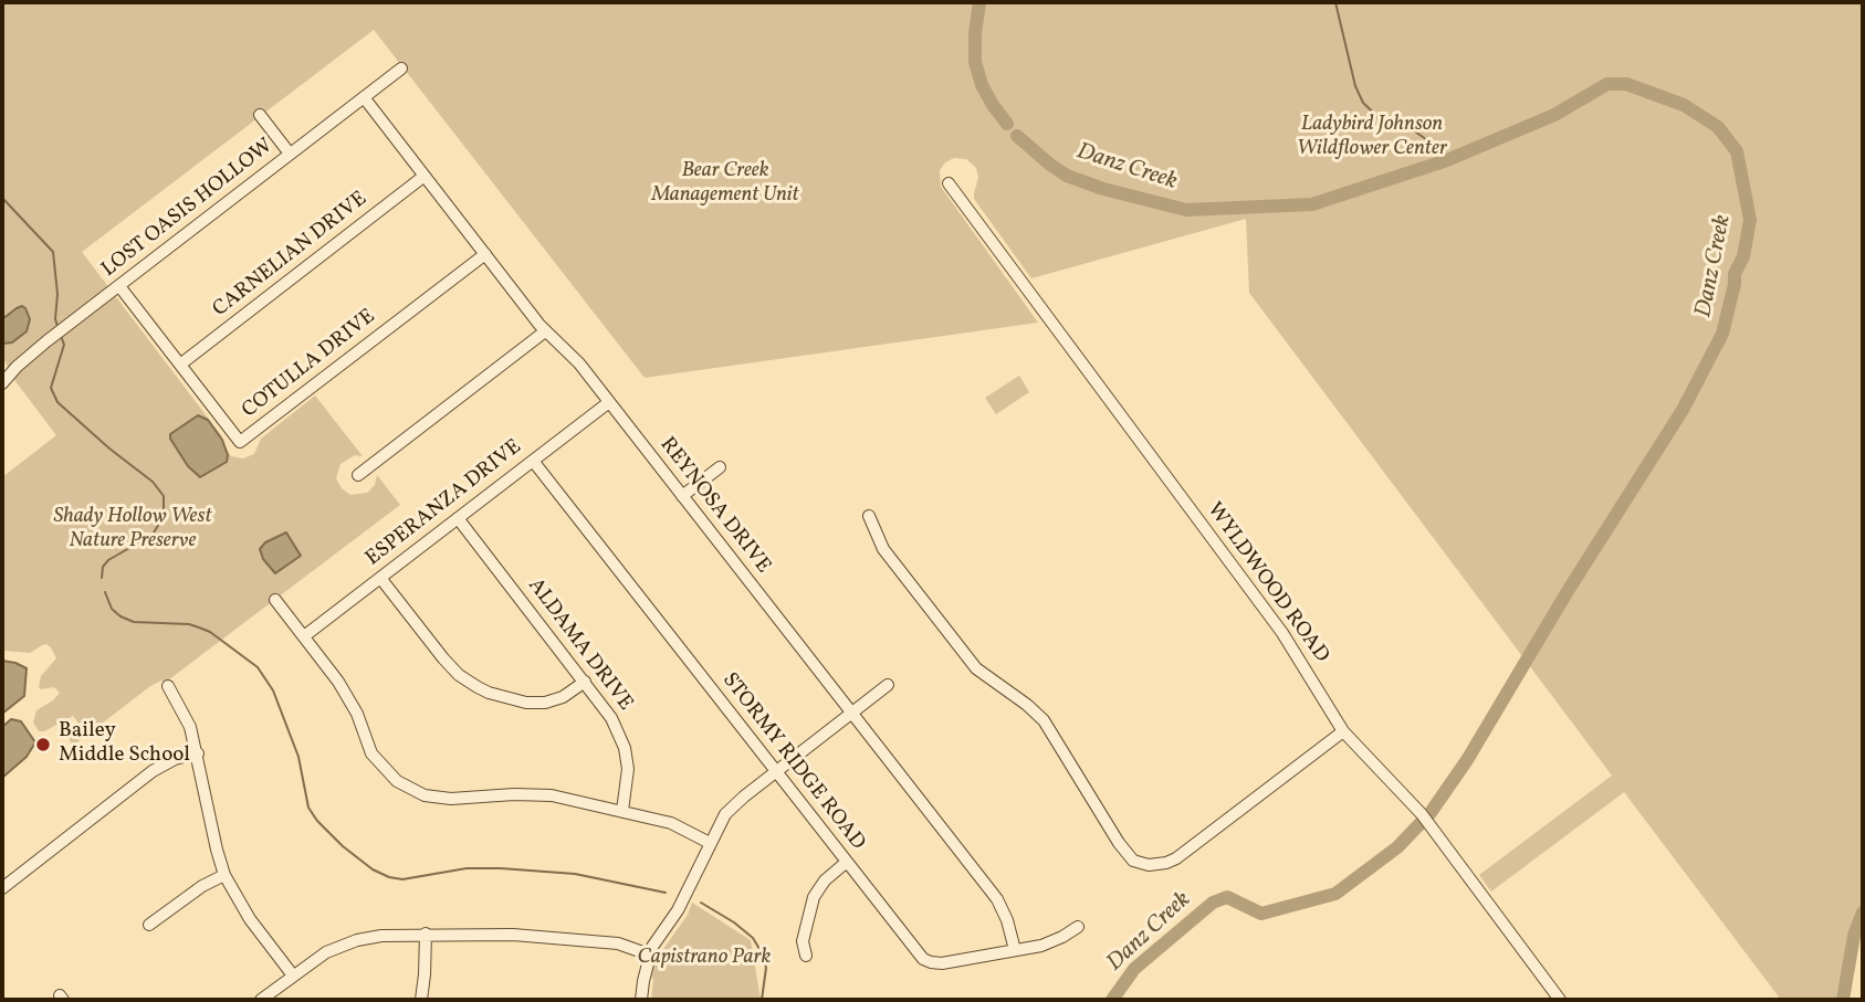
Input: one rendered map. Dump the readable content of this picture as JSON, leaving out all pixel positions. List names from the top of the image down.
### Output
{
  "streets": {
    "street": [
      "LOST OASIS HOLLOW",
      "CARNELIAN DRIVE",
      "COTULLA DRIVE",
      "ESPERANZA DRIVE",
      "REYNOSA DRIVE",
      "WYLDWOOD ROAD",
      "ALDAMA DRIVE",
      "STORMY RIDGE ROAD"
    ]
  },
  "crossings": [
    ["LOST OASIS HOLLOW", "COTULLA DRIVE"],
    ["LOST OASIS HOLLOW", "REYNOSA DRIVE"],
    ["CARNELIAN DRIVE", "COTULLA DRIVE"],
    ["CARNELIAN DRIVE", "REYNOSA DRIVE"],
    ["COTULLA DRIVE", "REYNOSA DRIVE"],
    ["ESPERANZA DRIVE", "REYNOSA DRIVE"],
    ["ESPERANZA DRIVE", "ALDAMA DRIVE"],
    ["ESPERANZA DRIVE", "STORMY RIDGE ROAD"],
    ["REYNOSA DRIVE", "STORMY RIDGE ROAD"]
  ],
  "water": ["Danz Creek"],
  "parks": [
    "Ladybird Johnson Wildflower Center",
    "Bear Creek Management Unit",
    "Shady Hollow West Nature Preserve",
    "Capistrano Park"
  ],
  "places": ["Bailey Middle School"]
}
